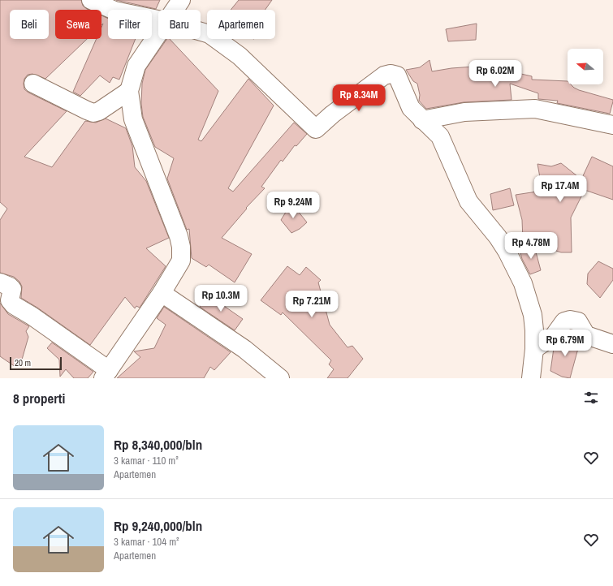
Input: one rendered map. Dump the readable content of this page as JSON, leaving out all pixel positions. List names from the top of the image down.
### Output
{
  "scale_bar": "20 m",
  "north": "left",
  "page": {
    "chip": [
      "Beli",
      "Sewa",
      "Filter",
      "Baru",
      "Apartemen"
    ],
    "price": [
      "Rp 6.02M",
      "Rp 8.34M",
      "Rp 17.4M",
      "Rp 9.24M",
      "Rp 4.78M",
      "Rp 10.3M",
      "Rp 7.21M",
      "Rp 6.79M"
    ],
    "scale": "20 m",
    "heading": "8 properti",
    "list": [
      {
        "name": "Rp 8,340,000/bln",
        "note": "3 kamar · 110 m² · Apartemen"
      },
      {
        "name": "Rp 9,240,000/bln",
        "note": "3 kamar · 104 m² · Apartemen"
      }
    ]
  }
}
